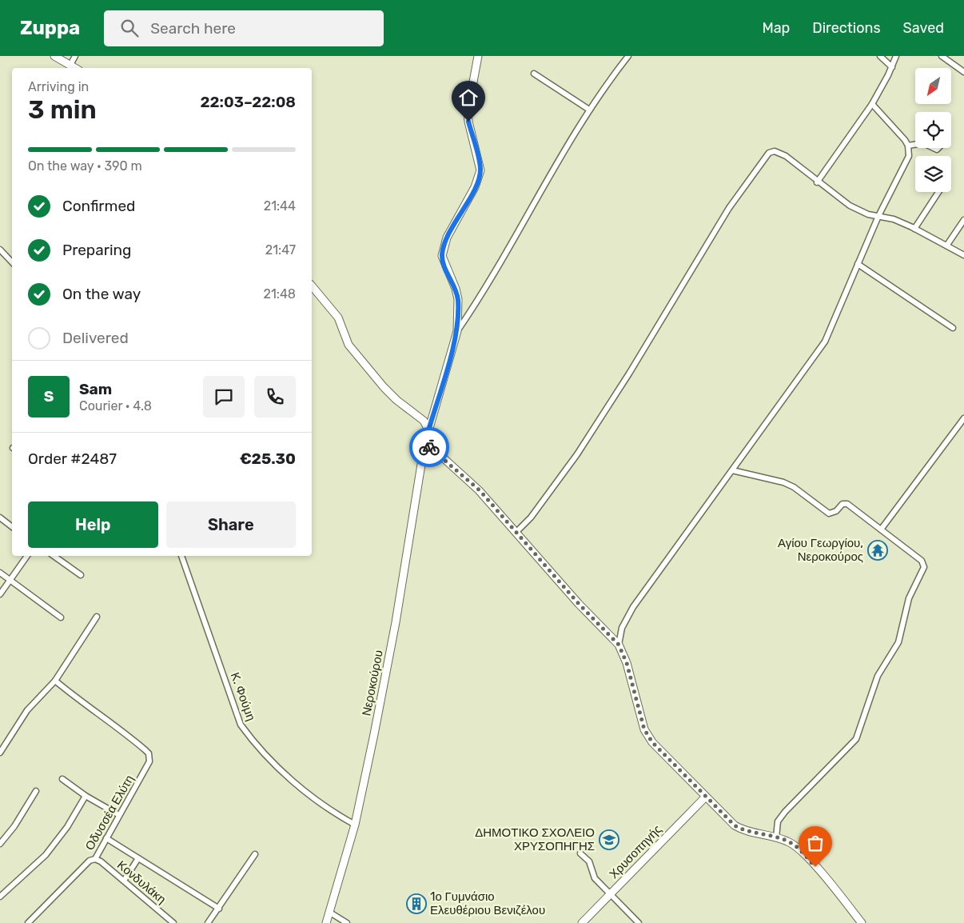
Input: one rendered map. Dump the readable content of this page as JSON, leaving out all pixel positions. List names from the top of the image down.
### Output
{
  "streets": {
    "main road": ["Νεροκούρου", "Χρυσοπηγής"],
    "street": ["Κ. Φούμη", "Οδυσσέα Ελύτη", "Κονδυλάκη"]
  },
  "crossings": [
    ["Νεροκούρου", "Κ. Φούμη"],
    ["Οδυσσέα Ελύτη", "Κονδυλάκη"]
  ],
  "places": {
    "temple": ["Αγίου Γεωργίου, Νεροκούρος"],
    "school or university": ["ΔΗΜΟΤΙΚΟ ΣΧΟΛΕΙΟ ΧΡΥΣΟΠΗΓΗΣ"],
    "building": ["1ο Γυμνάσιο Ελευθέριου Βενιζέλου"]
  },
  "north": "bottom left",
  "page": {
    "header": "Zuppa",
    "search": "Search here",
    "nav": ["Map", "Directions", "Saved"],
    "heading": ["3 min", "Arriving in", "22:03–22:08"],
    "panel": [
      "Sam",
      "Courier · 4.8",
      "Order #2487",
      "€25.30"
    ],
    "bar": "On the way · 390 m",
    "list": [
      ["Confirmed", "21:44"],
      ["Preparing", "21:47"],
      ["On the way", "21:48"],
      "Delivered"
    ],
    "round": "S",
    "buttons": ["Help", "Share"]
  }
}
